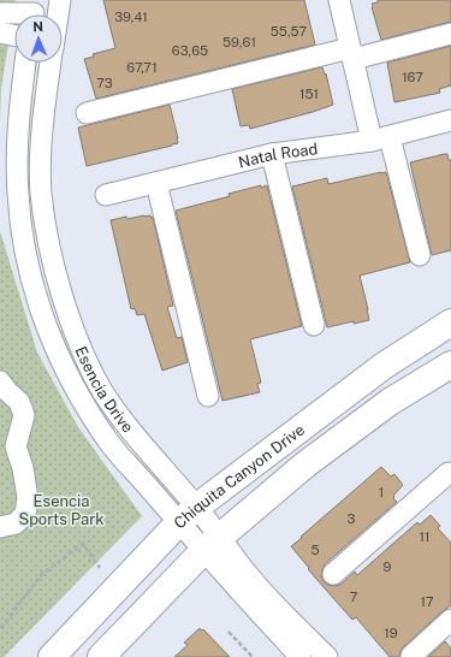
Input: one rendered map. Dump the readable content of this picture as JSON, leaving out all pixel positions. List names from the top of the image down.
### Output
{
  "streets": {
    "main road": ["Chiquita Canyon Drive"],
    "street": ["Natal Road", "Esencia Drive"]
  },
  "crossings": [
    ["Esencia Drive", "Chiquita Canyon Drive"]
  ],
  "parks": ["Esencia Sports Park"],
  "house_numbers": [
    "39,41",
    "55,57",
    "59,61",
    "63,65",
    "67,71",
    "167",
    "73",
    "151",
    "1",
    "3",
    "11",
    "5",
    "9",
    "7",
    "17",
    "19"
  ],
  "north": "top"
}
